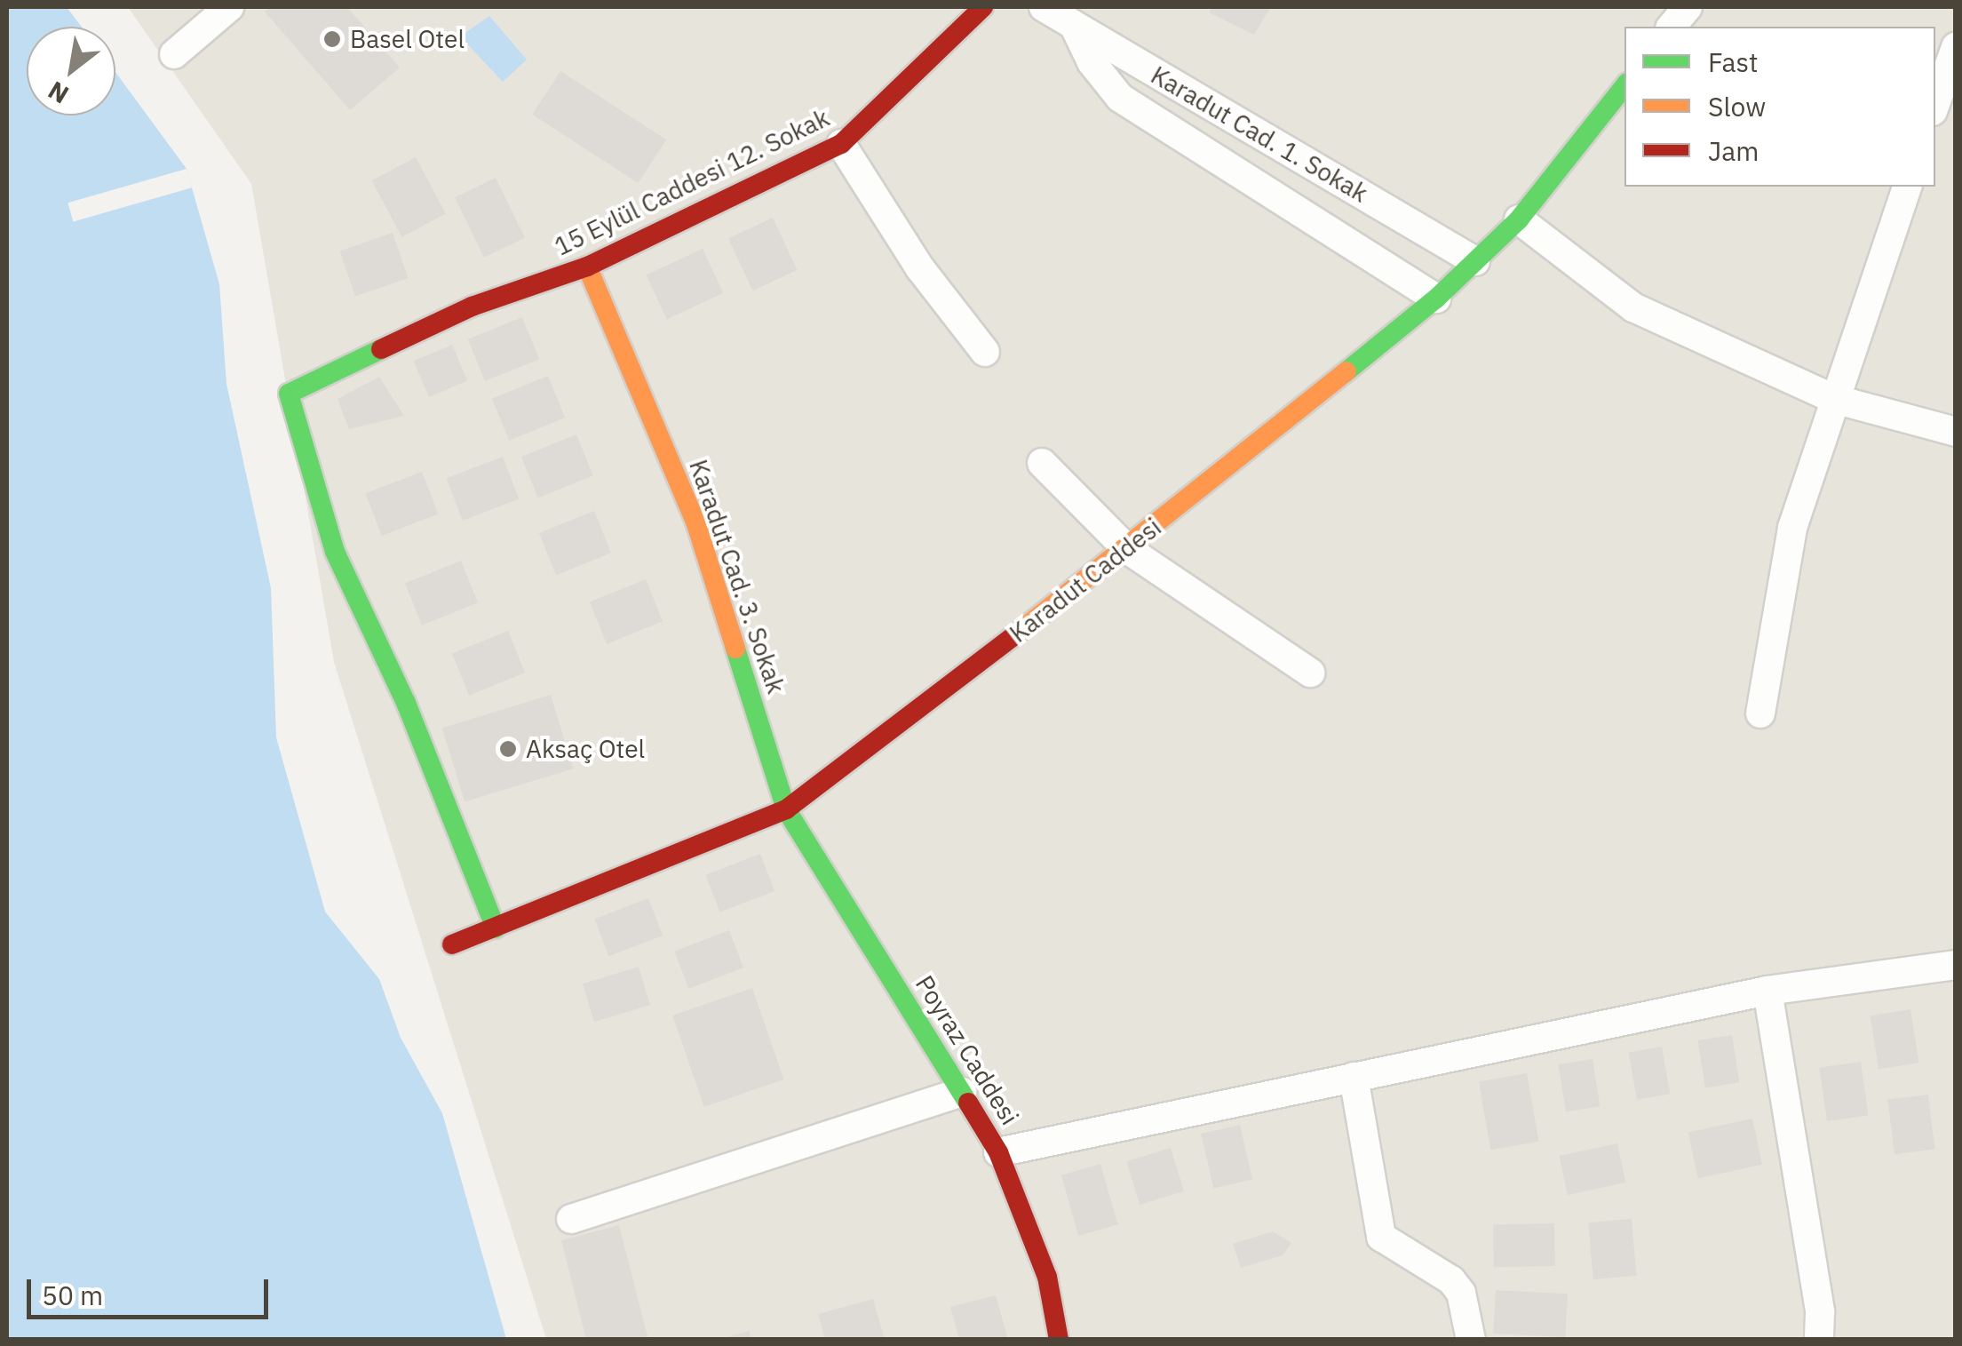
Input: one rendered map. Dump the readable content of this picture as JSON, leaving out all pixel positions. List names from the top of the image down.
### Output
{
  "streets": {
    "street": [
      "Karadut Cad. 1. Sokak",
      "15 Eylül Caddesi 12. Sokak",
      "Karadut Cad. 3. Sokak",
      "Karadut Caddesi",
      "Poyraz Caddesi"
    ]
  },
  "crossings": [
    ["Karadut Cad. 1. Sokak", "Karadut Caddesi"],
    ["15 Eylül Caddesi 12. Sokak", "Karadut Cad. 3. Sokak"],
    ["15 Eylül Caddesi 12. Sokak", "Karadut Caddesi"],
    ["Karadut Cad. 3. Sokak", "Karadut Caddesi"],
    ["Karadut Cad. 3. Sokak", "Poyraz Caddesi"],
    ["Karadut Caddesi", "Poyraz Caddesi"]
  ],
  "places": ["Basel Otel", "Aksaç Otel"],
  "legend": ["Fast", "Slow", "Jam"],
  "scale_bar": "50 m",
  "north": "bottom left"
}
